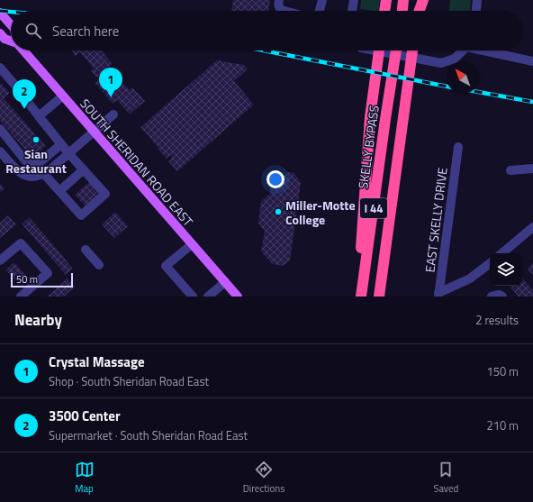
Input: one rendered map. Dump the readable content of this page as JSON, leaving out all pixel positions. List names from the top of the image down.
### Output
{
  "streets": {
    "highway": ["SKELLY BYPASS", "I 44"],
    "main road": ["SOUTH SHERIDAN ROAD EAST"],
    "street": ["EAST SKELLY DRIVE"]
  },
  "places": ["Sian Restaurant", "Miller-Motte College"],
  "scale_bar": "50 m",
  "north": "top left",
  "page": {
    "search": "Search here",
    "pins": ["1", "2"],
    "scale": "50 m",
    "heading": ["Nearby", "2 results"],
    "list": [
      {
        "mark": "1",
        "name": "Crystal Massage",
        "note": "Shop · South Sheridan Road East",
        "value": "150 m"
      },
      {
        "mark": "2",
        "name": "3500 Center",
        "note": "Supermarket · South Sheridan Road East",
        "value": "210 m"
      }
    ],
    "nav": ["Map", "Directions", "Saved"]
  }
}
